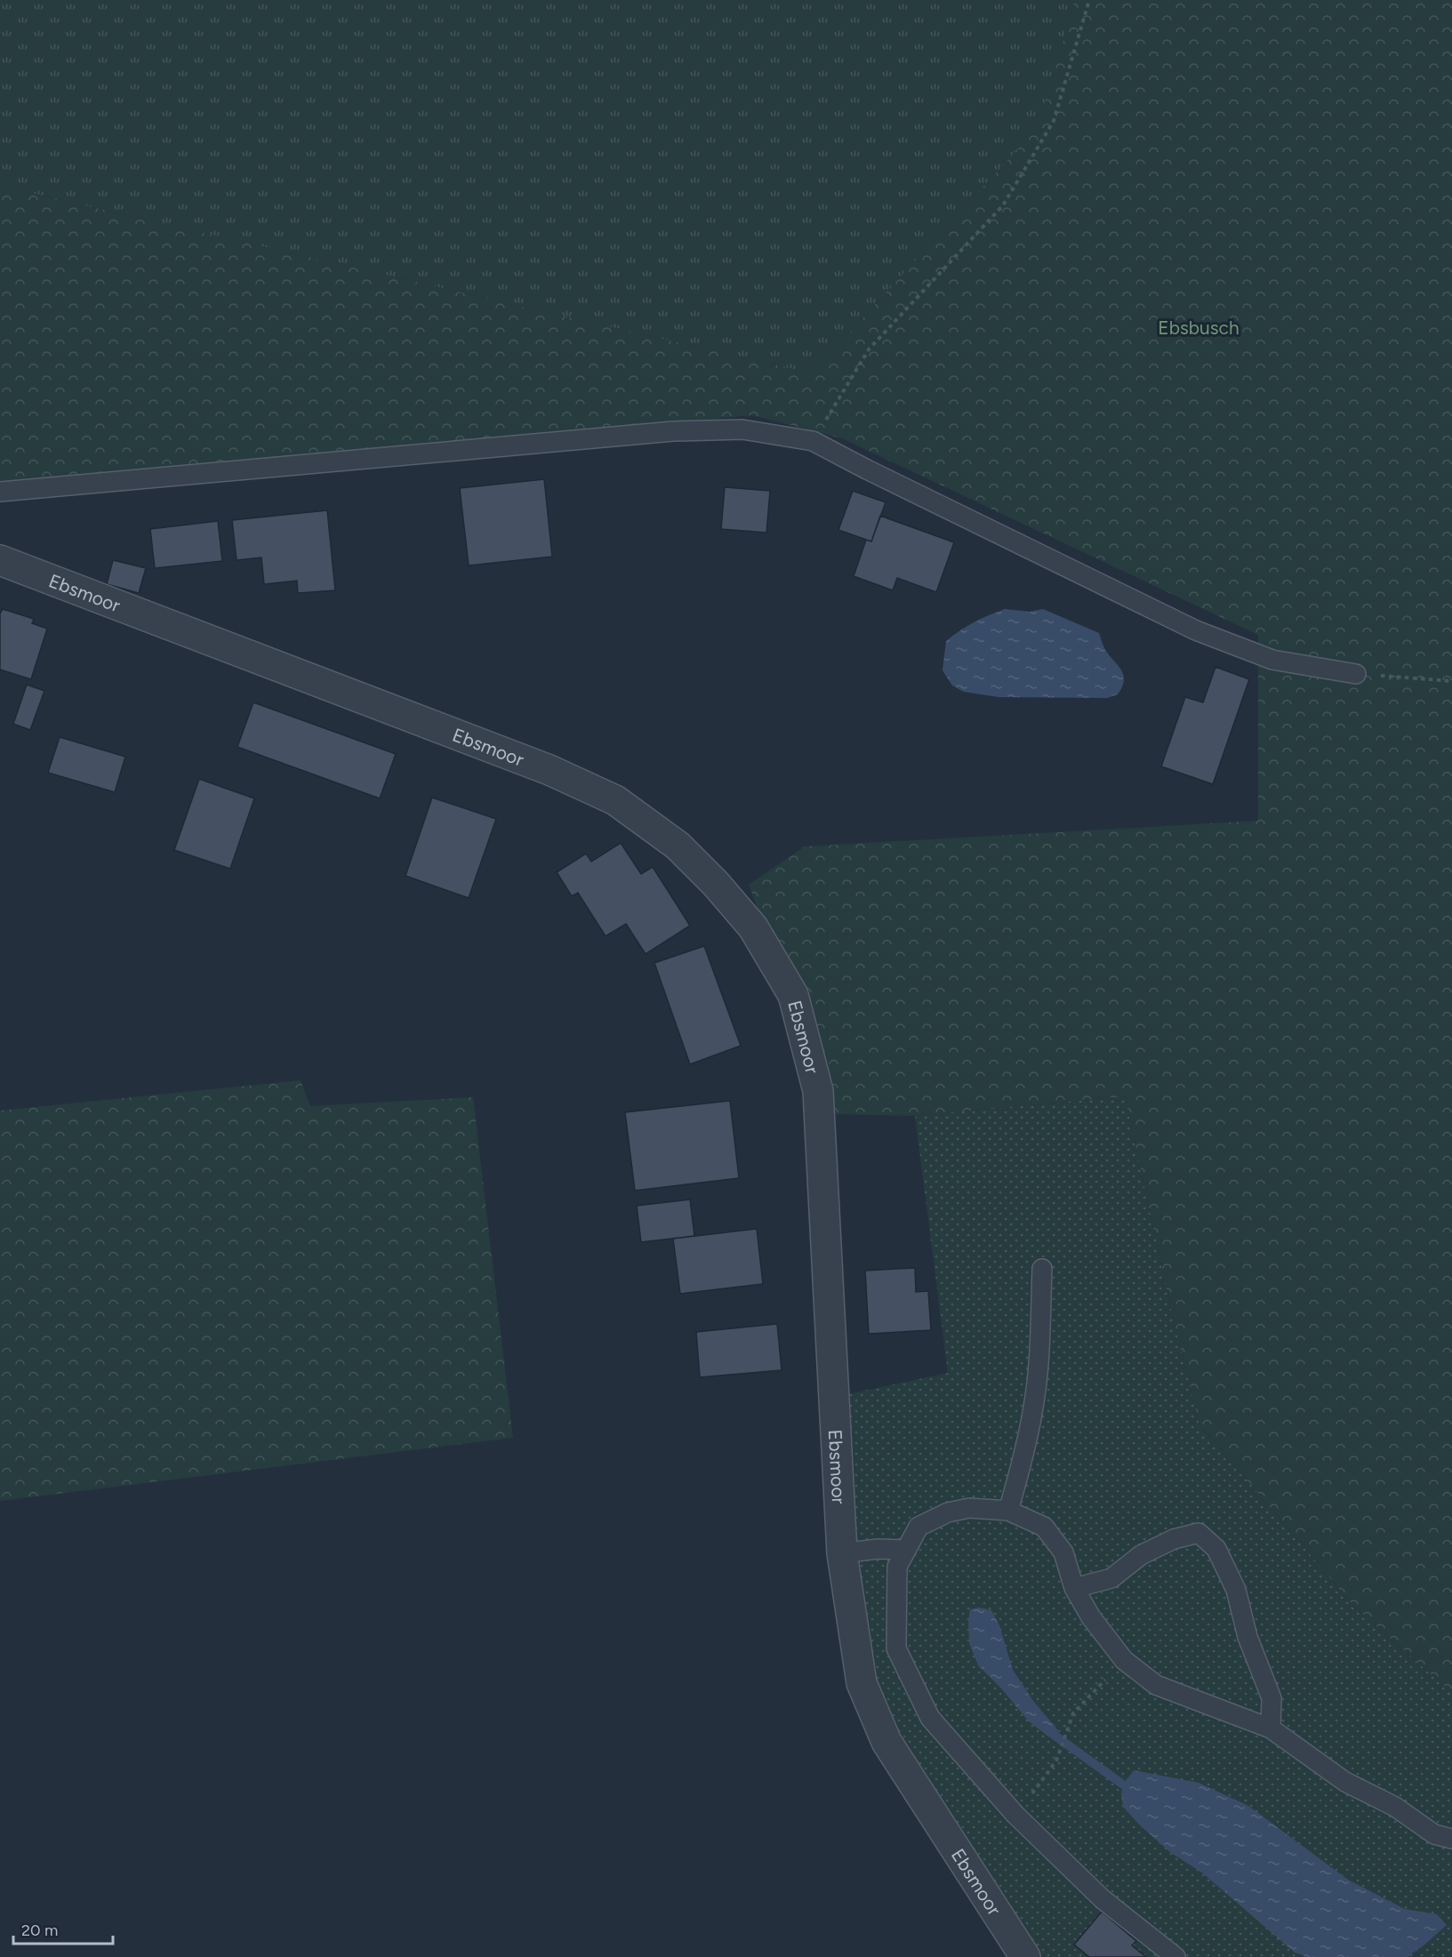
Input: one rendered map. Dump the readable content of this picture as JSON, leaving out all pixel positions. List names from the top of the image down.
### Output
{
  "streets": {
    "street": ["Ebsmoor"]
  },
  "parks": ["Ebsbusch"],
  "scale_bar": "20 m"
}
